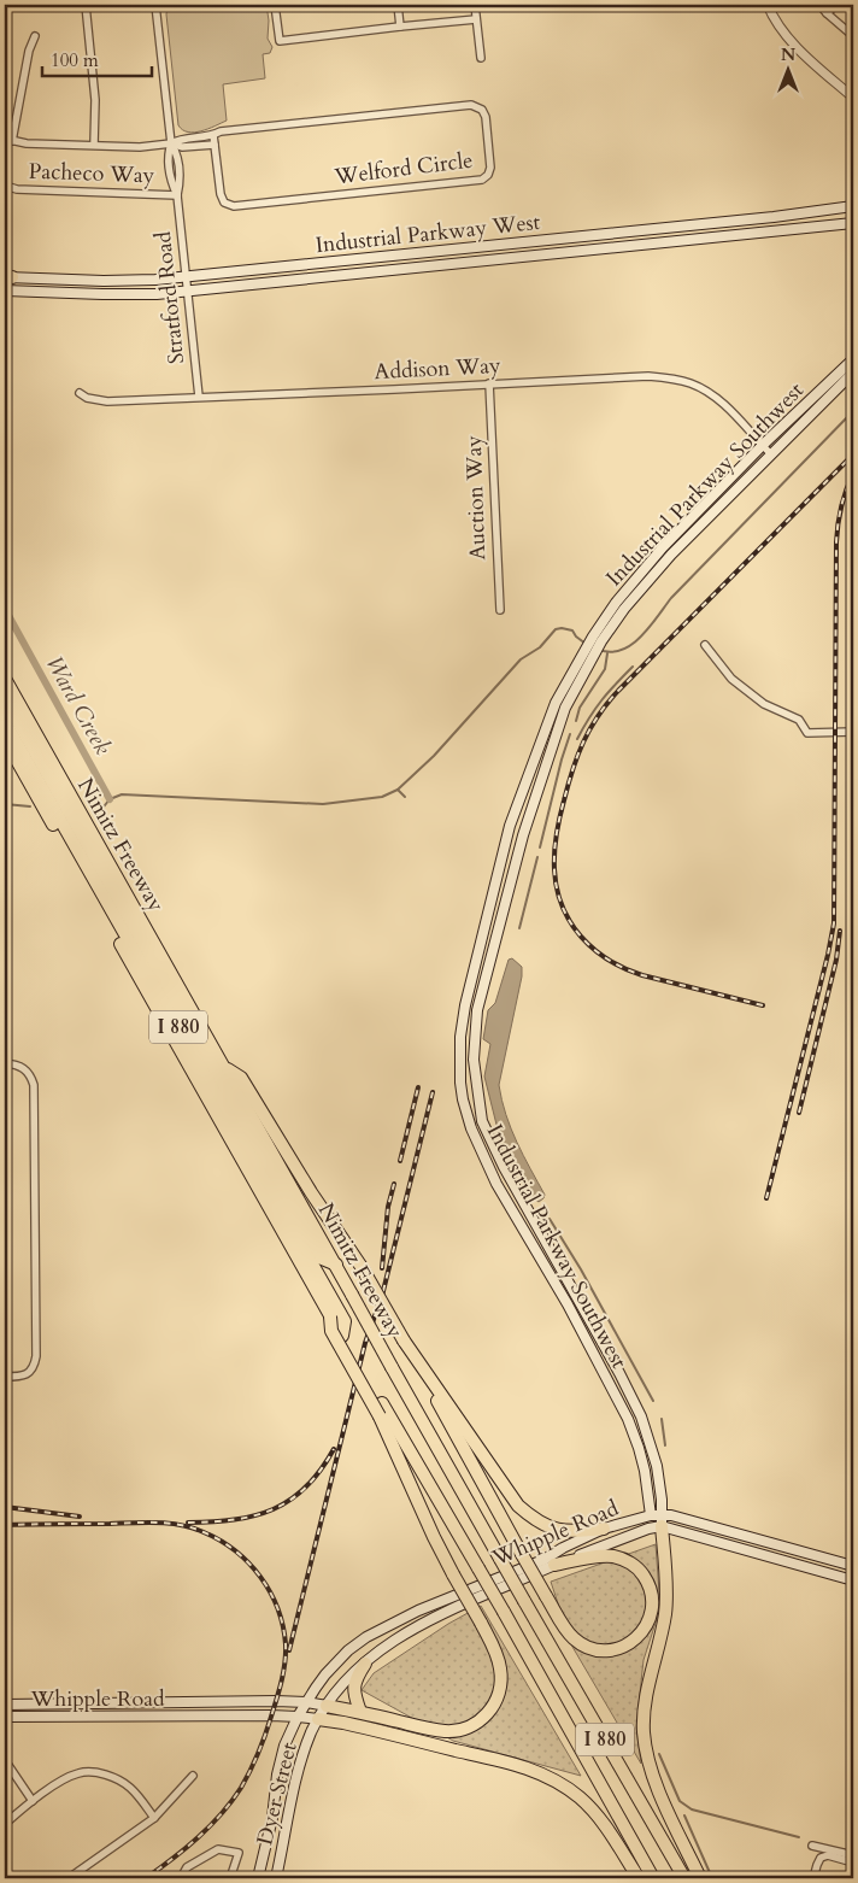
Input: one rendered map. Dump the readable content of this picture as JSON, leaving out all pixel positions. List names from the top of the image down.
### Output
{
  "streets": {
    "highway": ["Nimitz Freeway", "I 880"],
    "main road": [
      "Industrial Parkway West",
      "Industrial Parkway Southwest",
      "Whipple Road",
      "Dyer Street"
    ],
    "street": [
      "Welford Circle",
      "Pacheco Way",
      "Stratford Road",
      "Addison Way",
      "Auction Way"
    ]
  },
  "crossings": [
    ["Welford Circle", "Stratford Road"],
    ["Pacheco Way", "Stratford Road"],
    ["Industrial Parkway West", "Stratford Road"],
    ["Stratford Road", "Addison Way"],
    ["Addison Way", "Industrial Parkway Southwest"],
    ["Addison Way", "Auction Way"],
    ["Industrial Parkway Southwest", "Whipple Road"],
    ["Nimitz Freeway", "I 880"],
    ["Whipple Road", "Dyer Street"]
  ],
  "water": ["Ward Creek"],
  "scale_bar": "100 m",
  "north": "top"
}
